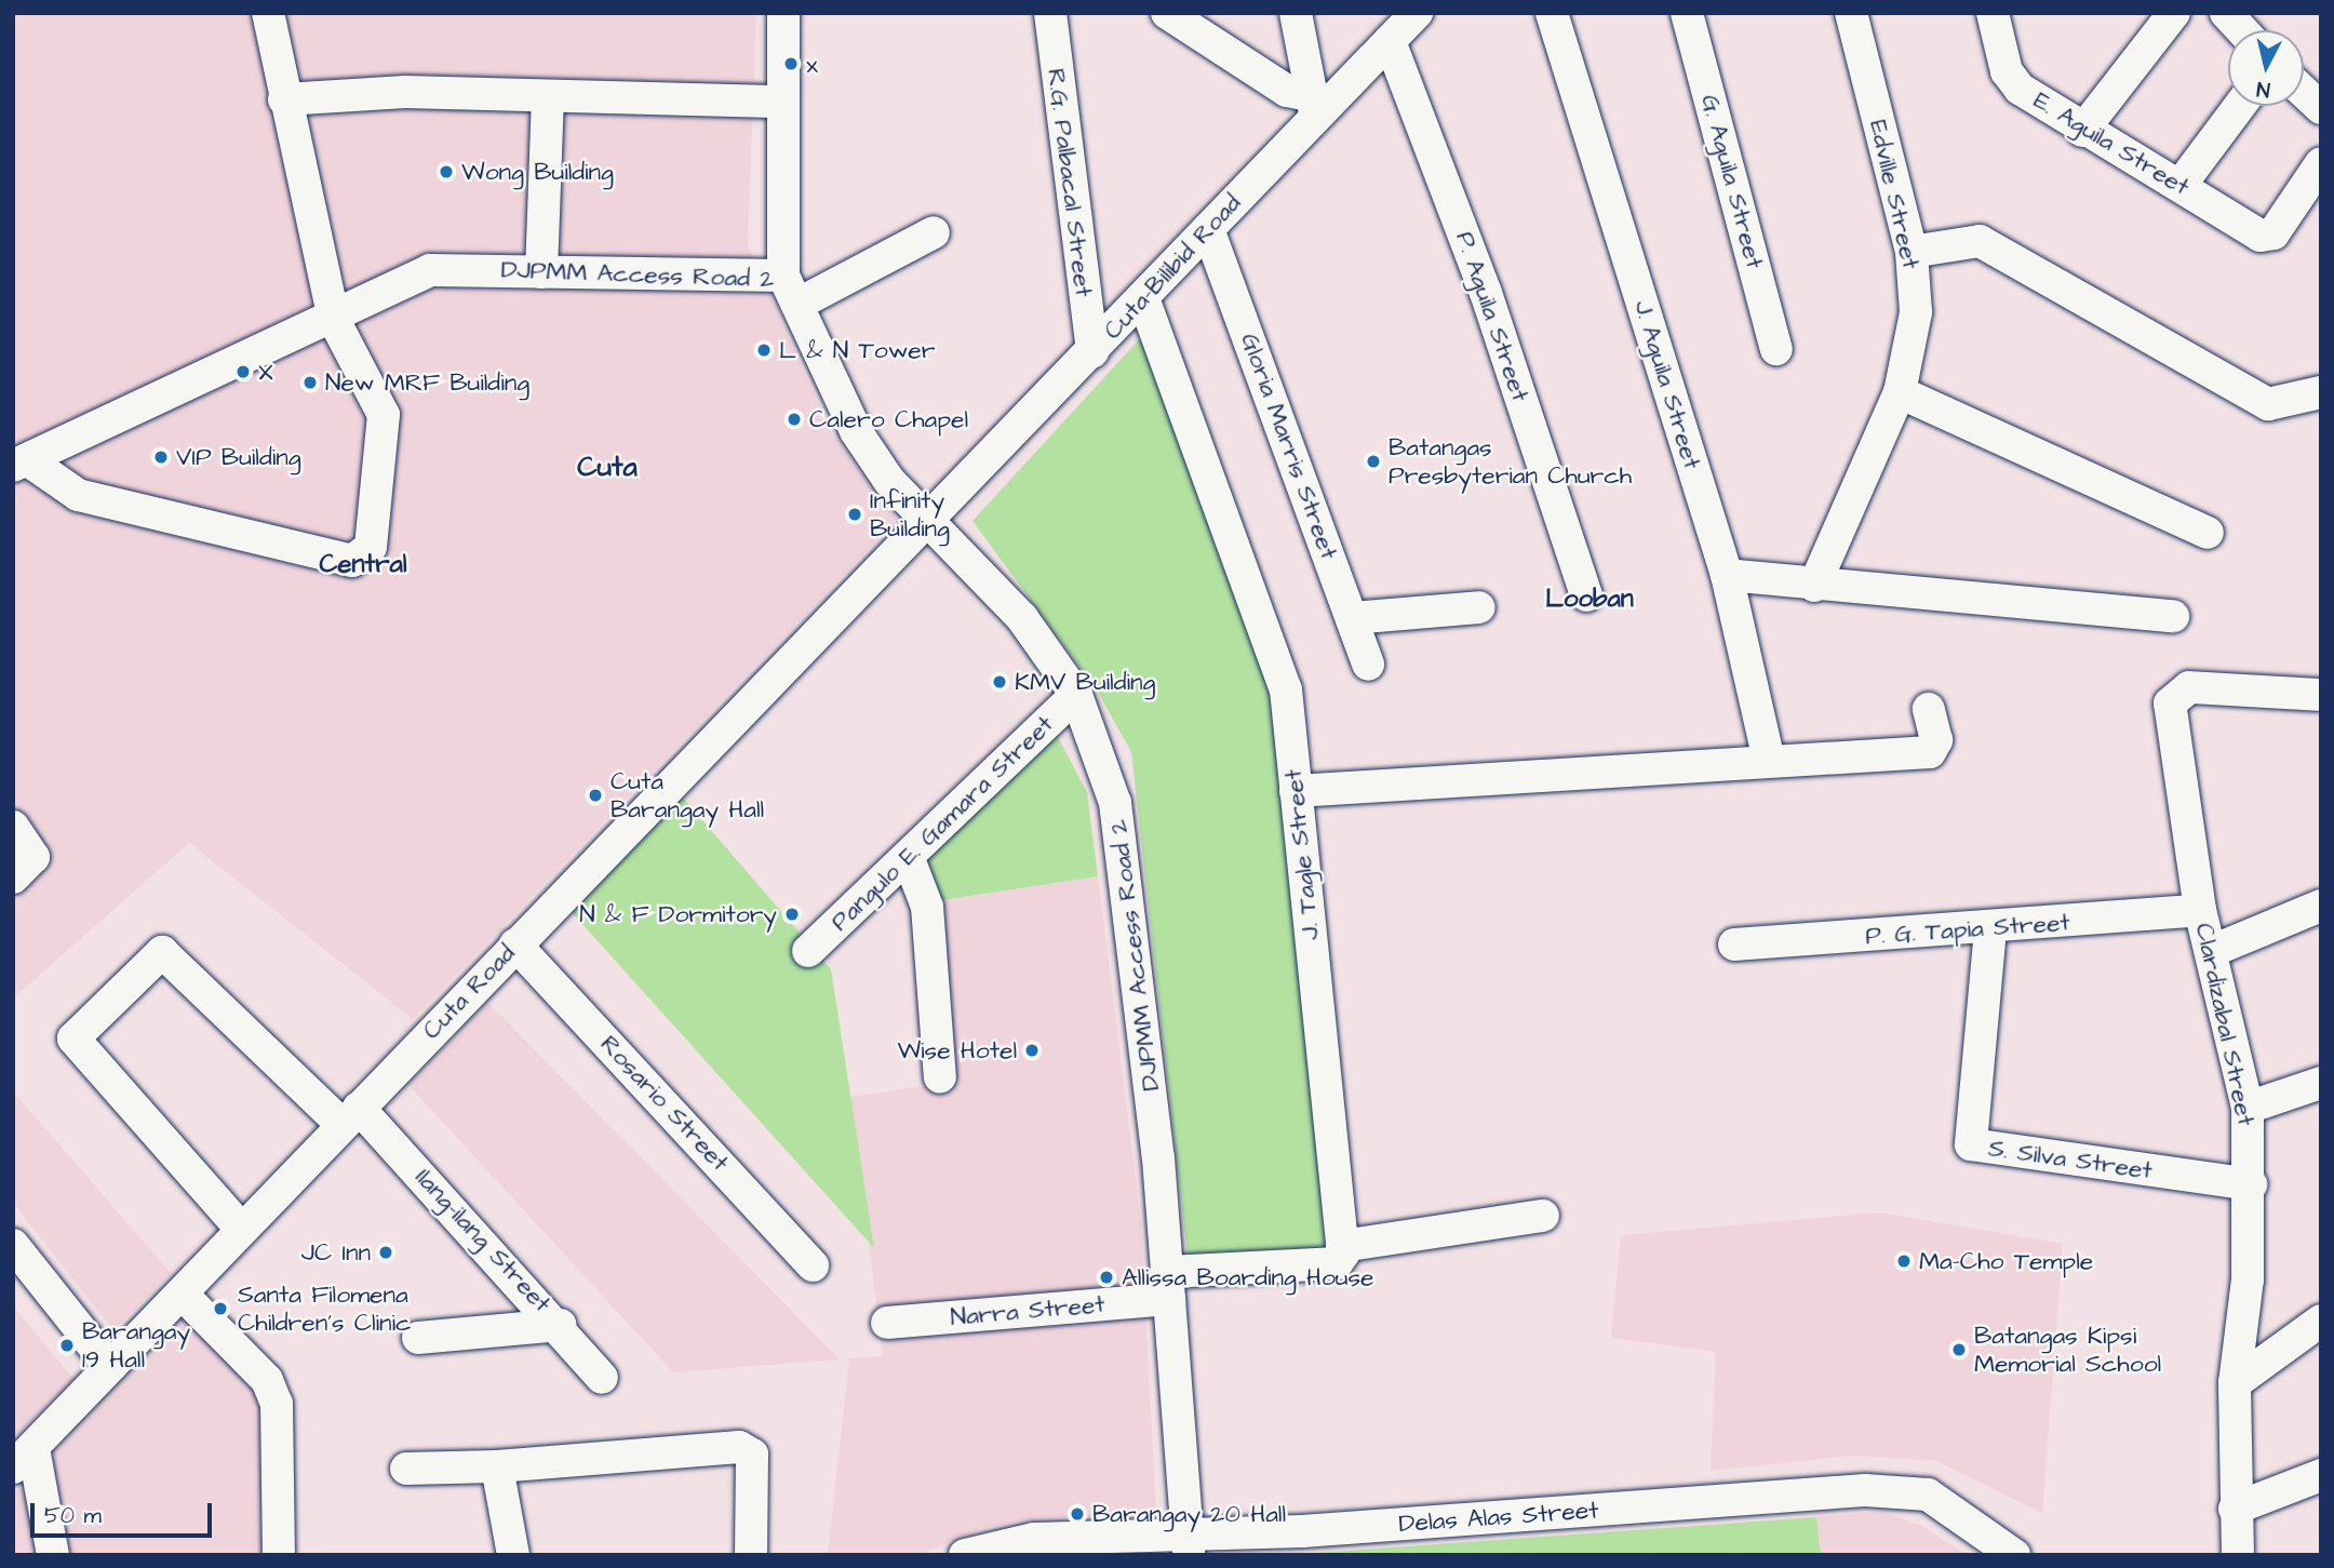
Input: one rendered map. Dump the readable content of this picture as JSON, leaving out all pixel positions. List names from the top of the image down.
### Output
{
  "streets": {
    "street": [
      "E. Aguila Street",
      "G. Aguila Street",
      "R.G. Palbacal Street",
      "Edville Street",
      "Cuta-Bilibid Road",
      "DJPMM Access Road 2",
      "P. Aguila Street",
      "J. Aguila Street",
      "Gloria Marris Street",
      "Pangulo E. Gamara Street",
      "J. Tagle Street",
      "P. G. Tapia Street",
      "Cuta Road",
      "Clardizabal Street",
      "Rosario Street",
      "S. Silva Street",
      "Ilang-ilang Street",
      "Narra Street",
      "Delas Alas Street"
    ]
  },
  "crossings": [
    ["R.G. Palbacal Street", "Cuta-Bilibid Road"],
    ["Cuta-Bilibid Road", "DJPMM Access Road 2"],
    ["Cuta-Bilibid Road", "P. Aguila Street"],
    ["Cuta-Bilibid Road", "Gloria Marris Street"],
    ["Cuta-Bilibid Road", "J. Tagle Street"],
    ["Cuta-Bilibid Road", "Cuta Road"],
    ["DJPMM Access Road 2", "Pangulo E. Gamara Street"],
    ["DJPMM Access Road 2", "Cuta Road"],
    ["DJPMM Access Road 2", "Narra Street"],
    ["DJPMM Access Road 2", "Delas Alas Street"],
    ["P. G. Tapia Street", "Clardizabal Street"],
    ["P. G. Tapia Street", "S. Silva Street"],
    ["Cuta Road", "Rosario Street"],
    ["Cuta Road", "Ilang-ilang Street"],
    ["Clardizabal Street", "S. Silva Street"]
  ],
  "districts": ["Cuta", "Central", "Looban"],
  "places": [
    "x",
    "Wong Building",
    "L & N Tower",
    "X",
    "New MRF Building",
    "Calero Chapel",
    "VIP Building",
    "Batangas Presbyterian Church",
    "Infinity Building",
    "KMV Building",
    "Cuta Barangay Hall",
    "N & F Dormitory",
    "Wise Hotel",
    "JC Inn",
    "Ma-Cho Temple",
    "Allissa Boarding House",
    "Santa Filomena Children's Clinic",
    "Barangay 19 Hall",
    "Batangas Kipsi Memorial School",
    "Barangay 20 Hall"
  ],
  "scale_bar": "50 m",
  "north": "bottom"
}
